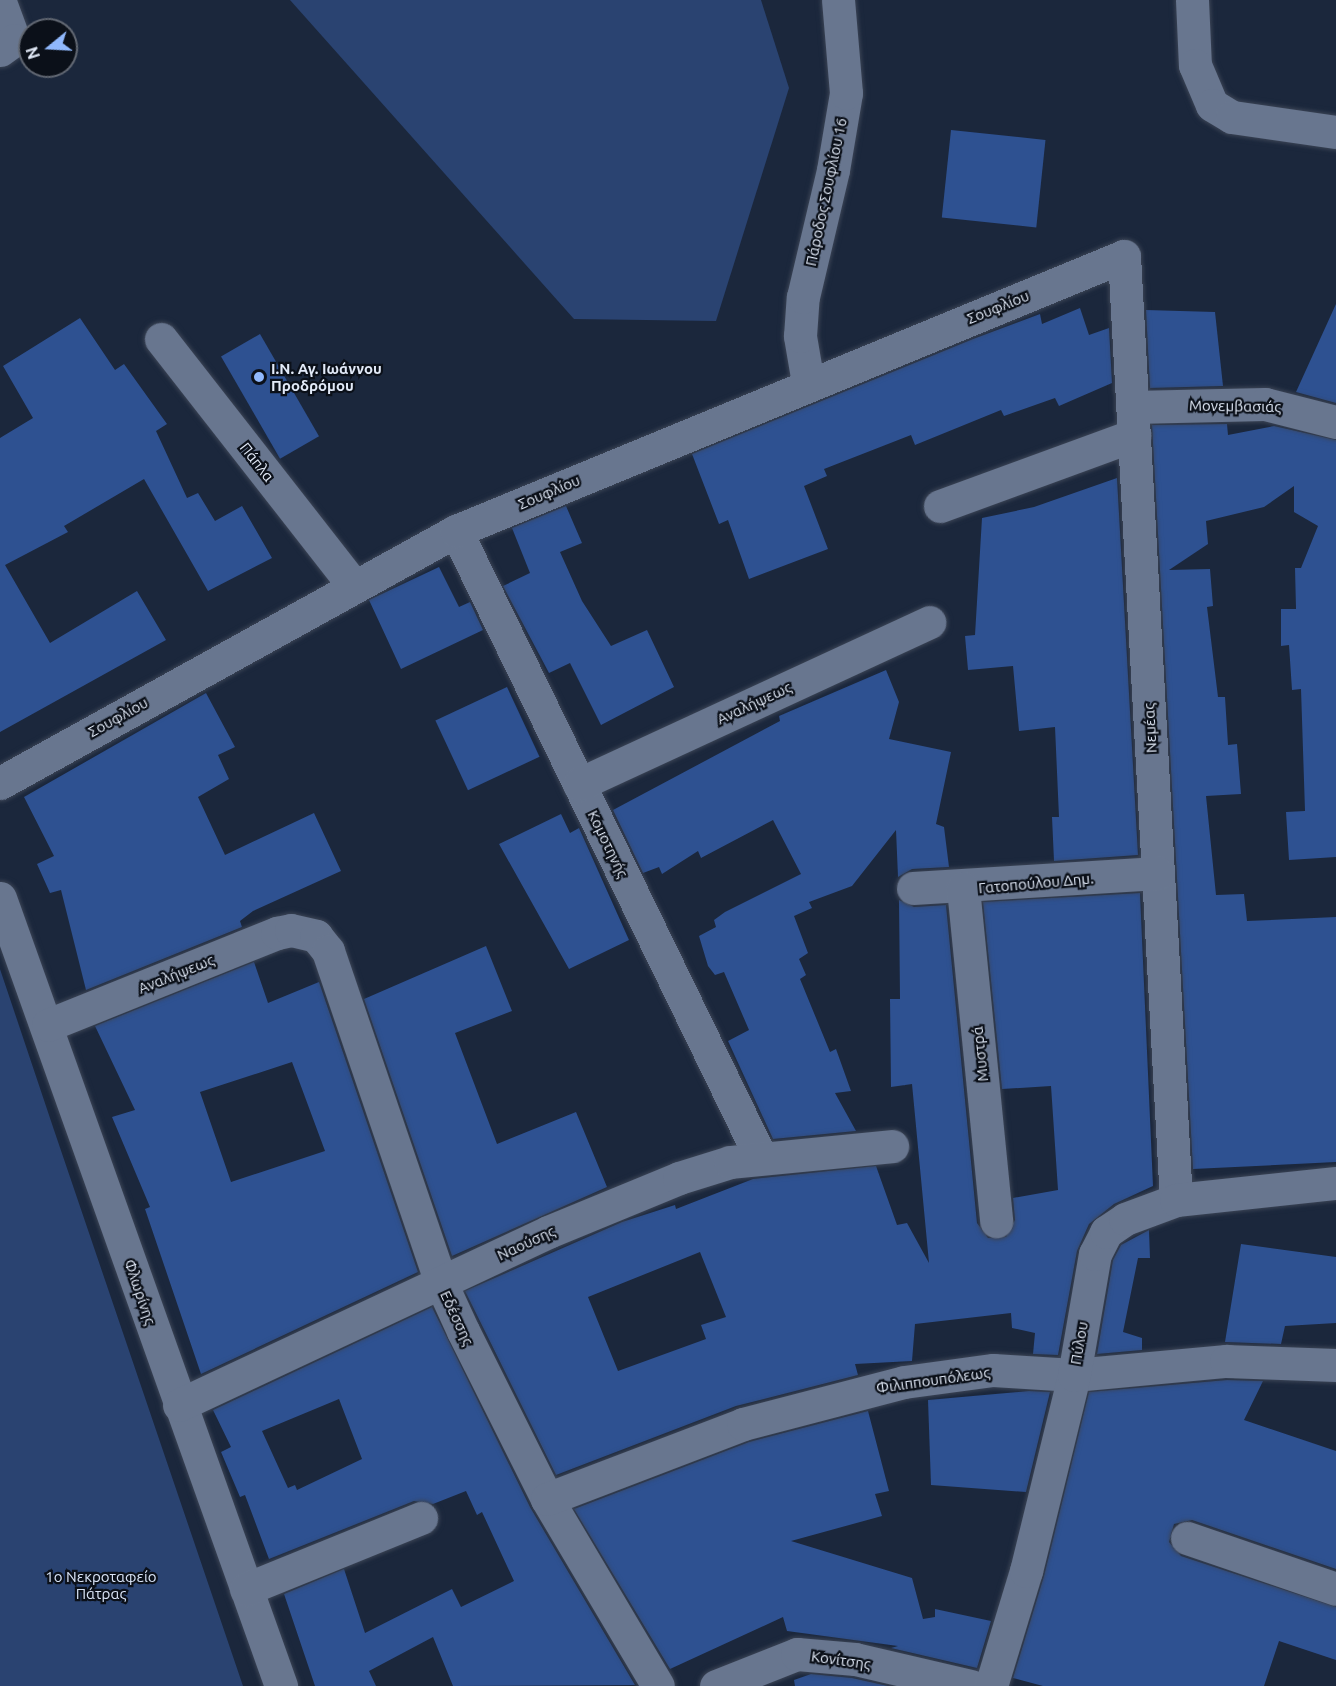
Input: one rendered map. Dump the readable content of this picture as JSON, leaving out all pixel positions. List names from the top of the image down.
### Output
{
  "streets": {
    "street": [
      "Πάροδος Σουφλίου 16",
      "Σουφλίου",
      "Μονεμβασιάς",
      "Πάπλα",
      "Αναλήψεως",
      "Νεμέας",
      "Κομοτηνής",
      "Γατοπούλου Δημ.",
      "Μυστρά",
      "Ναούσης",
      "Φλωρίνης",
      "Εδέσσης",
      "Πύλου",
      "Φιλιππουπόλεως",
      "Κονίτσης"
    ]
  },
  "crossings": [
    ["Πάροδος Σουφλίου 16", "Σουφλίου"],
    ["Σουφλίου", "Πάπλα"],
    ["Σουφλίου", "Νεμέας"],
    ["Σουφλίου", "Κομοτηνής"],
    ["Μονεμβασιάς", "Νεμέας"],
    ["Αναλήψεως", "Κομοτηνής"],
    ["Αναλήψεως", "Φλωρίνης"],
    ["Αναλήψεως", "Εδέσσης"],
    ["Νεμέας", "Γατοπούλου Δημ."],
    ["Νεμέας", "Πύλου"],
    ["Κομοτηνής", "Ναούσης"],
    ["Γατοπούλου Δημ.", "Μυστρά"],
    ["Ναούσης", "Φλωρίνης"],
    ["Ναούσης", "Εδέσσης"],
    ["Εδέσσης", "Φιλιππουπόλεως"],
    ["Πύλου", "Φιλιππουπόλεως"]
  ],
  "parks": ["1o Νεκροταφείο Πάτρας"],
  "places": ["Ι.Ν. Αγ. Ιωάννου Προδρόμου"],
  "north": "left"
}
